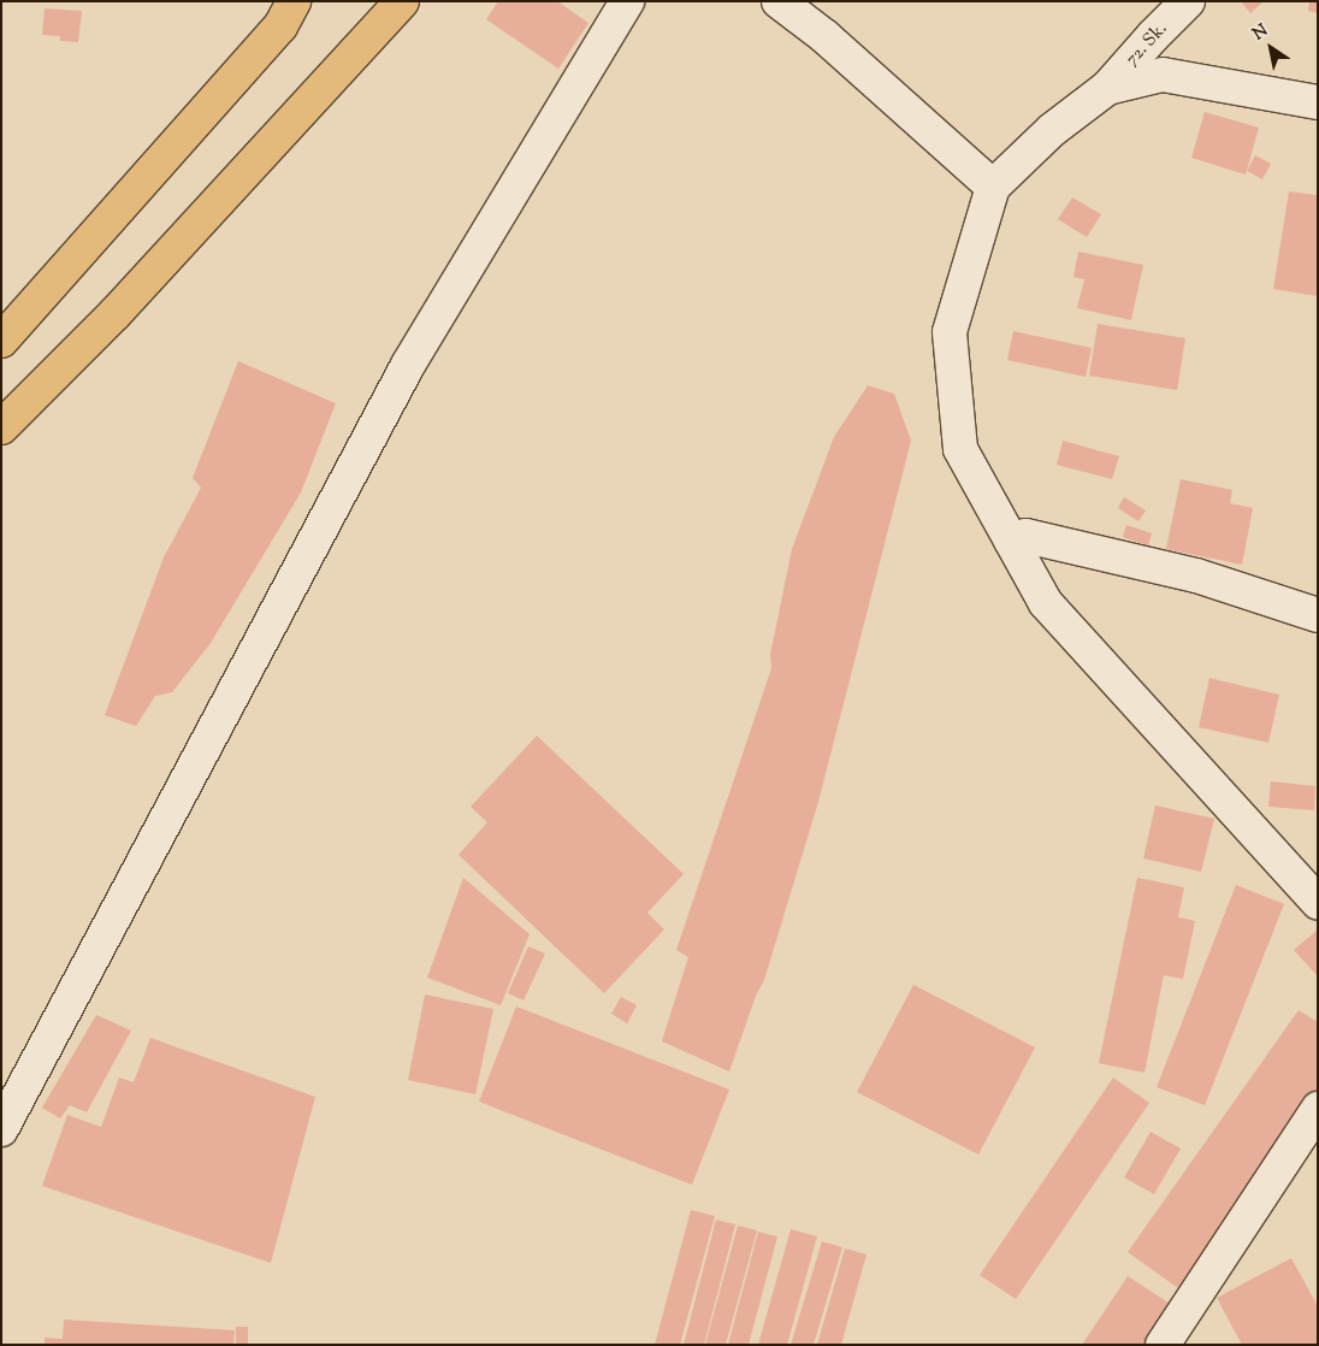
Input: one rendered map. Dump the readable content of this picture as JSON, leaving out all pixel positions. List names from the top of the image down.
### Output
{
  "streets": {
    "street": ["72. Sk."]
  },
  "north": "top left"
}
